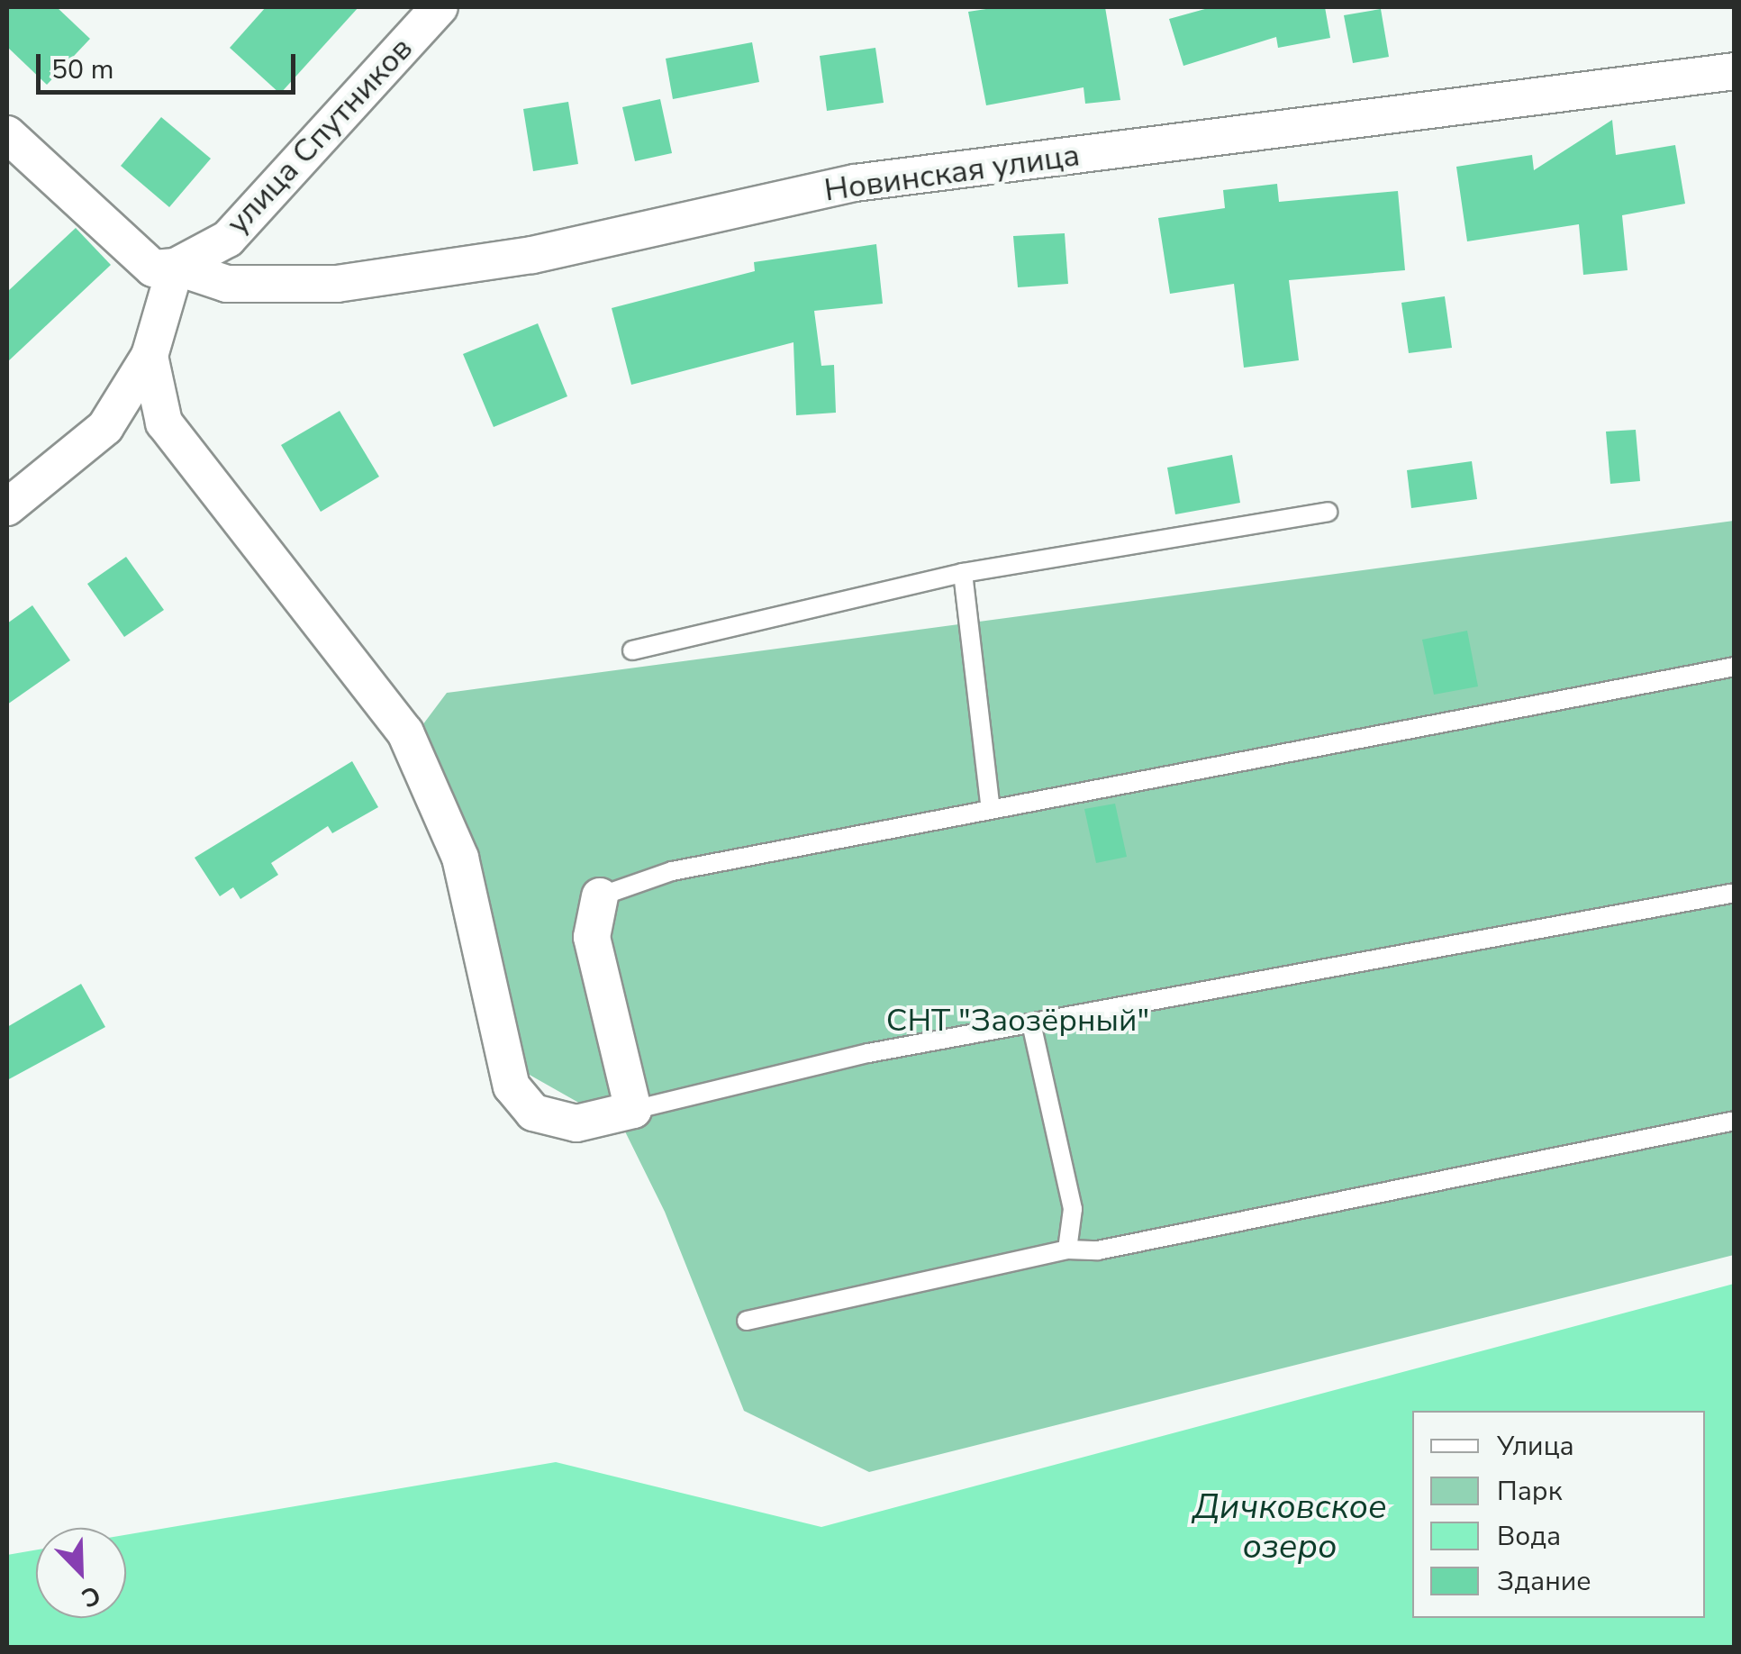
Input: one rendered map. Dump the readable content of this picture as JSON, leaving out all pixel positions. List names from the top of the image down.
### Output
{
  "streets": {
    "street": ["улица Спутников", "Новинская улица"]
  },
  "crossings": [
    ["улица Спутников", "Новинская улица"]
  ],
  "water": ["Дичковское озеро"],
  "parks": ["СНТ \"Заозёрный\""],
  "legend": [
    "Улица",
    "Парк",
    "Вода",
    "Здание"
  ],
  "scale_bar": "50 m",
  "north": "bottom right"
}
